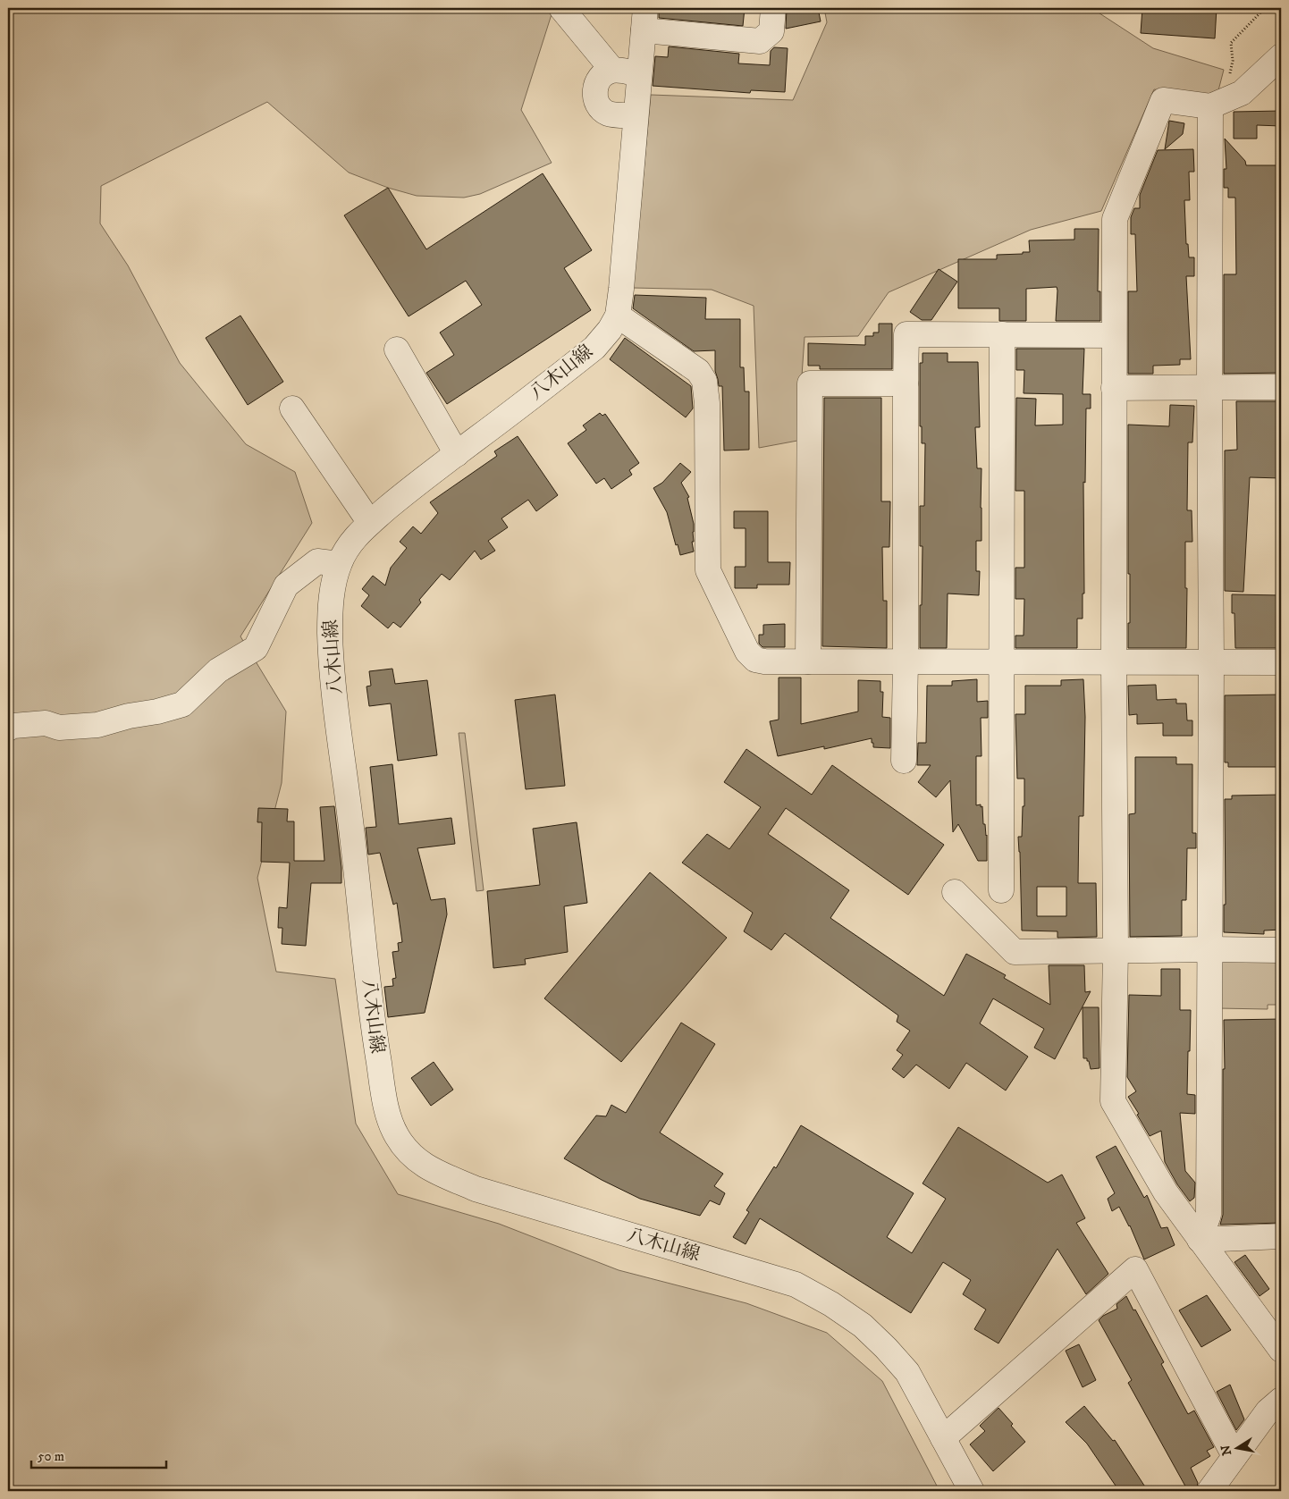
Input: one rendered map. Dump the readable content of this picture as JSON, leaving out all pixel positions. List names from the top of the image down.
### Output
{
  "streets": {
    "street": ["八木山線"]
  },
  "scale_bar": "50 m",
  "north": "left"
}
